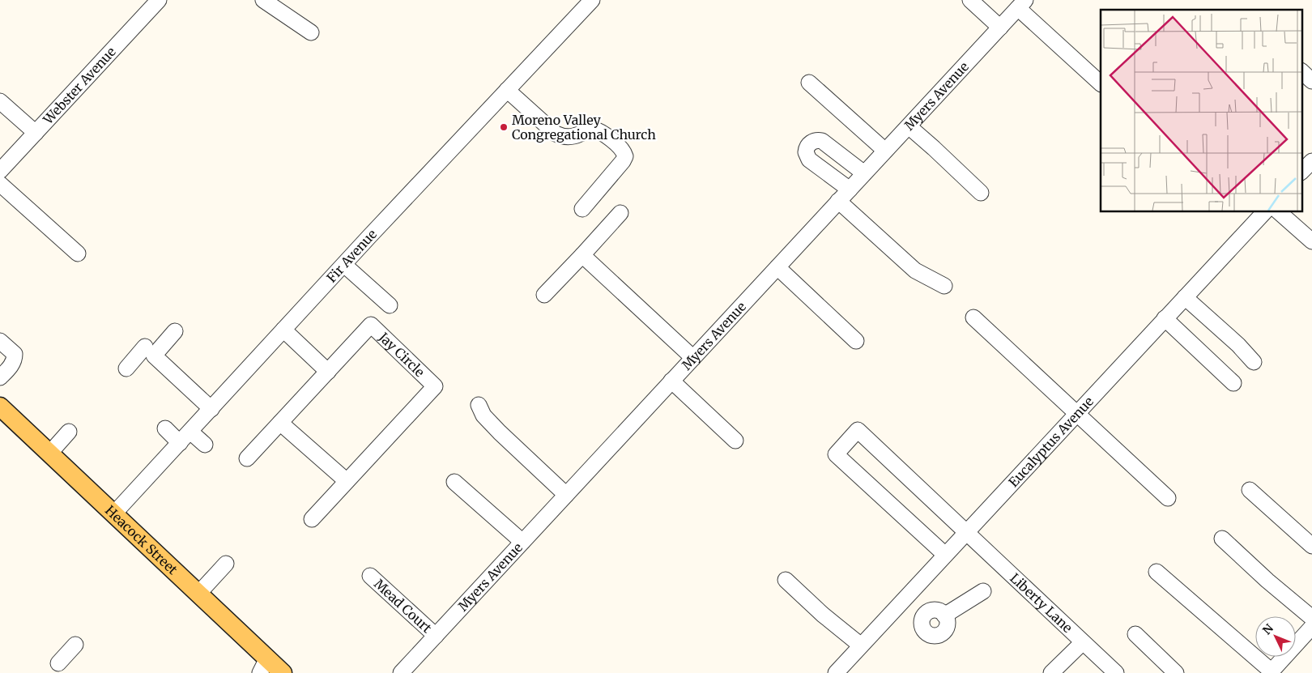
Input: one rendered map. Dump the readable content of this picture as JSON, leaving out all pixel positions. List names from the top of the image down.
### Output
{
  "streets": {
    "main road": ["Heacock Street"],
    "street": [
      "Webster Avenue",
      "Myers Avenue",
      "Fir Avenue",
      "Jay Circle",
      "Eucalyptus Avenue",
      "Liberty Lane",
      "Mead Court"
    ]
  },
  "crossings": [
    ["Myers Avenue", "Mead Court"],
    ["Fir Avenue", "Heacock Street"],
    ["Eucalyptus Avenue", "Liberty Lane"]
  ],
  "places": ["Moreno Valley Congregational Church"],
  "north": "top left"
}
